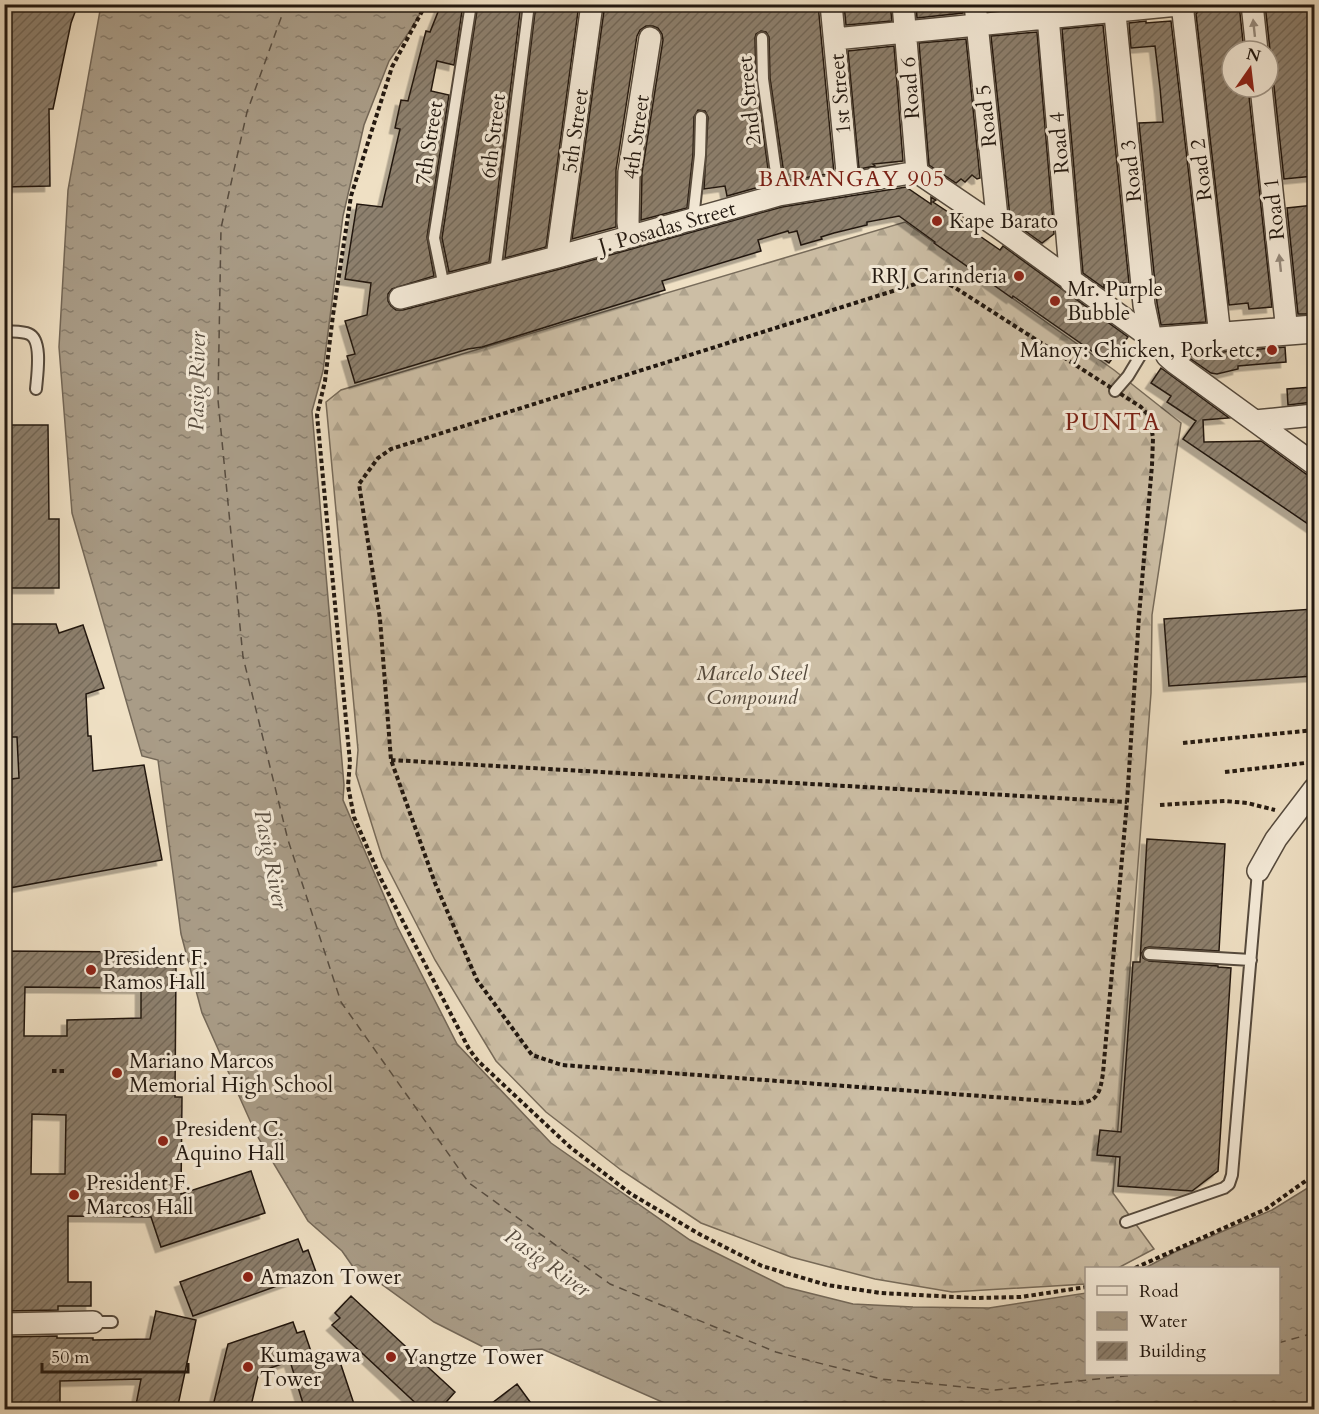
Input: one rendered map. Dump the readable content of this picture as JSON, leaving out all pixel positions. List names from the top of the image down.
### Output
{
  "streets": {
    "street": [
      "Road 6",
      "1st Street",
      "Road 5",
      "5th Street",
      "4th Street",
      "Road 4",
      "Road 2",
      "Road 3",
      "Road 1",
      "J. Posadas Street"
    ],
    "lane": ["2nd Street", "6th Street", "7th Street"]
  },
  "crossings": [
    ["Road 6", "J. Posadas Street"],
    ["1st Street", "J. Posadas Street"],
    ["2nd Street", "J. Posadas Street"],
    ["5th Street", "J. Posadas Street"],
    ["6th Street", "J. Posadas Street"],
    ["4th Street", "J. Posadas Street"],
    ["7th Street", "J. Posadas Street"]
  ],
  "one_way": ["Road 1"],
  "districts": ["BARANGAY 905", "PUNTA"],
  "water": ["Pasig River"],
  "parks": ["Marcelo Steel Compound"],
  "places": [
    "Kape Barato",
    "RRJ Carinderia",
    "Mr. Purple Bubble",
    "Manoy: Chicken, Pork etc.",
    "President F. Ramos Hall",
    "Mariano Marcos Memorial High School",
    "President C. Aquino Hall",
    "President F. Marcos Hall",
    "Amazon Tower",
    "Yangtze Tower",
    "Kumagawa Tower"
  ],
  "legend": ["Road", "Water", "Building"],
  "scale_bar": "50 m",
  "north": "top"
}
